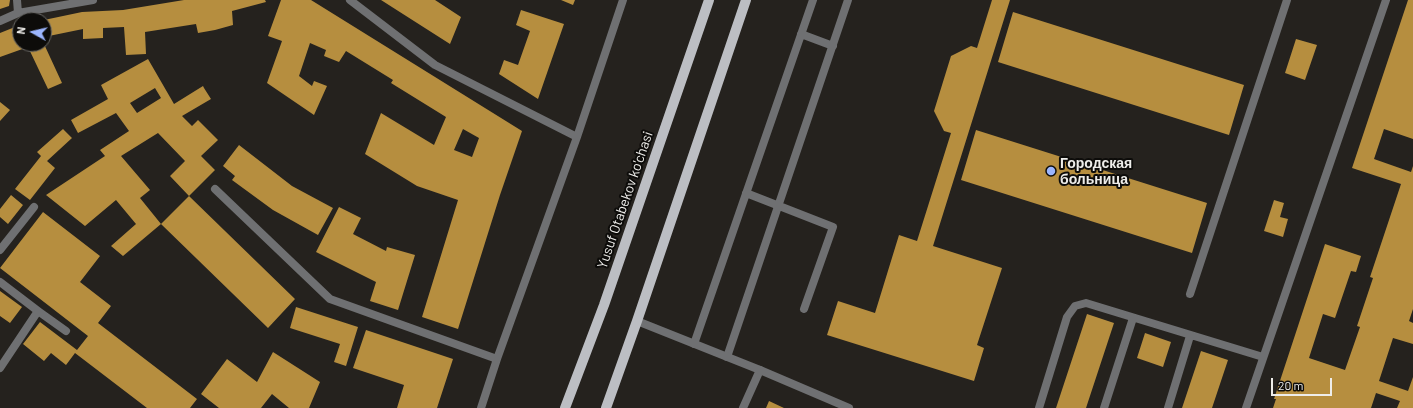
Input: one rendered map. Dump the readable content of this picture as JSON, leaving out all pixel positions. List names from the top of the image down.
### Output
{
  "streets": {
    "main road": ["Yusuf Otabekov ko'chasi"]
  },
  "places": ["Городская больница"],
  "scale_bar": "20 m",
  "north": "left"
}
